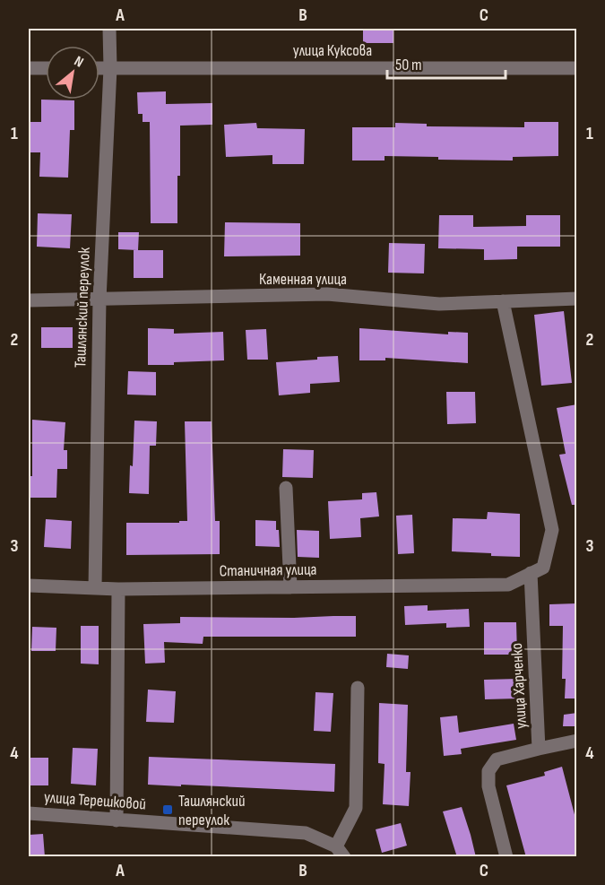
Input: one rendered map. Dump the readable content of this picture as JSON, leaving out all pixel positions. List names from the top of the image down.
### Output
{
  "streets": {
    "street": [
      "улица Куксова",
      "Каменная улица",
      "Ташлянский переулок",
      "Станичная улица",
      "улица Харченко",
      "улица Терешковой"
    ]
  },
  "crossings": [
    ["улица Куксова", "Ташлянский переулок"],
    ["Каменная улица", "Ташлянский переулок"],
    ["Ташлянский переулок", "Станичная улица"],
    ["Станичная улица", "улица Харченко"]
  ],
  "places": {
    "transit": ["Ташлянский переулок"]
  },
  "scale_bar": "50 m",
  "north": "top right",
  "grid": {
    "columns": ["A", "B", "C"],
    "rows": [
      "1",
      "2",
      "3",
      "4"
    ]
  }
}
